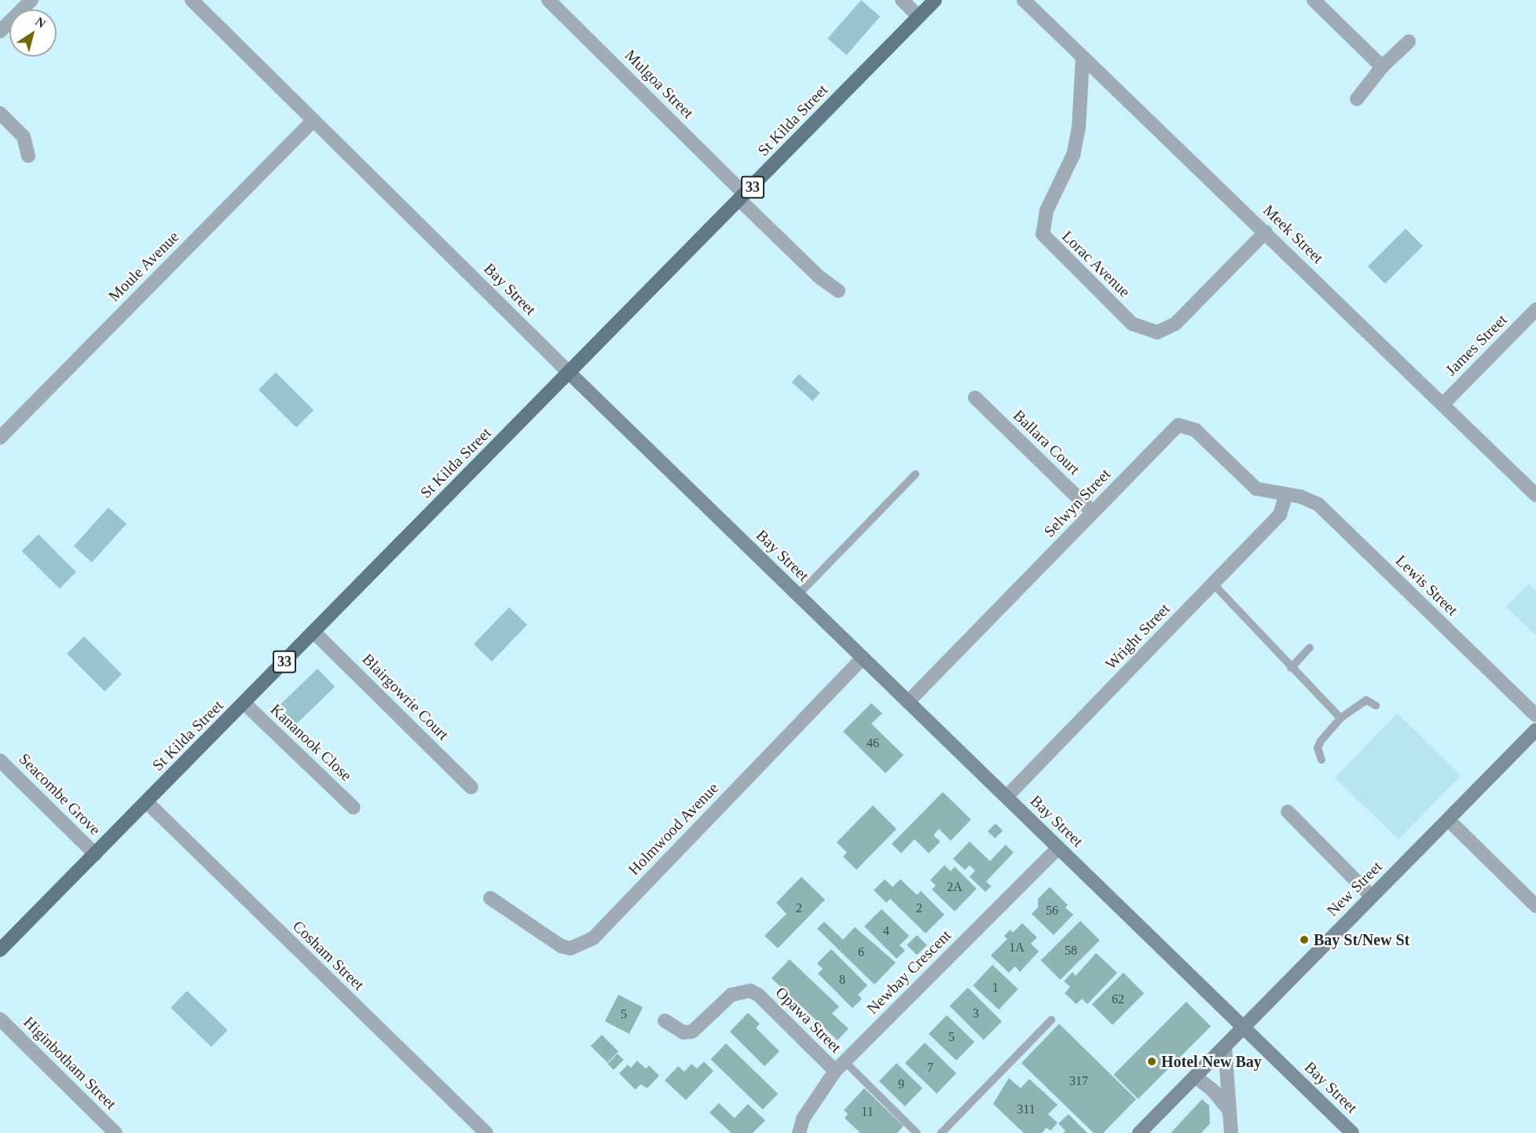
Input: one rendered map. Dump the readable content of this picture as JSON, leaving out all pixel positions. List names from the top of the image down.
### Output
{
  "streets": {
    "main road": ["St Kilda Street", "33"],
    "street": [
      "Mulgoa Street",
      "Meek Street",
      "Lorac Avenue",
      "Moule Avenue",
      "Bay Street",
      "James Street",
      "Ballara Court",
      "Selwyn Street",
      "Lewis Street",
      "Wright Street",
      "Blairgowrie Court",
      "Kananook Close",
      "Seacombe Grove",
      "Holmwood Avenue",
      "New Street",
      "Cosham Street",
      "Newbay Crescent",
      "Opawa Street",
      "Higinbotham Street"
    ]
  },
  "crossings": [
    ["Mulgoa Street", "St Kilda Street"],
    ["St Kilda Street", "Bay Street"],
    ["St Kilda Street", "Blairgowrie Court"],
    ["St Kilda Street", "Kananook Close"],
    ["St Kilda Street", "Seacombe Grove"],
    ["St Kilda Street", "Cosham Street"],
    ["Meek Street", "Lorac Avenue"],
    ["Meek Street", "James Street"],
    ["Moule Avenue", "Bay Street"],
    ["Bay Street", "Selwyn Street"],
    ["Bay Street", "Wright Street"],
    ["Bay Street", "Holmwood Avenue"],
    ["Bay Street", "New Street"],
    ["Bay Street", "Newbay Crescent"],
    ["Ballara Court", "Selwyn Street"],
    ["Selwyn Street", "Lewis Street"],
    ["Selwyn Street", "Wright Street"],
    ["Lewis Street", "Wright Street"],
    ["Newbay Crescent", "Opawa Street"]
  ],
  "places": ["Bay St/New St", "Hotel New Bay"],
  "house_numbers": [
    "46",
    "2A",
    "2",
    "2",
    "56",
    "4",
    "1A",
    "58",
    "6",
    "8",
    "1",
    "62",
    "3",
    "5",
    "5",
    "7",
    "317",
    "9",
    "311",
    "11"
  ],
  "north": "top right"
}
